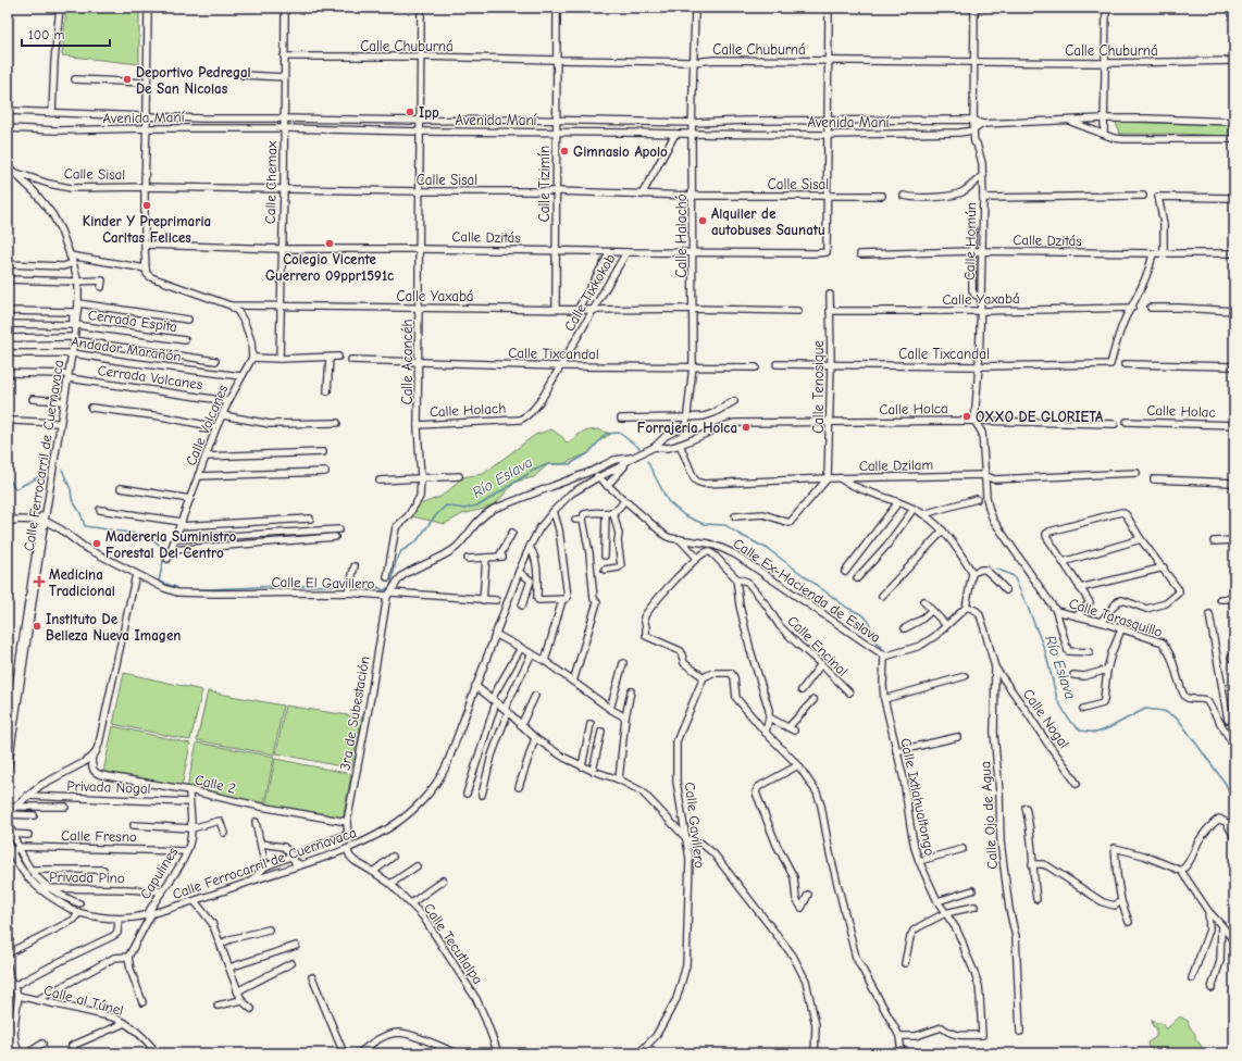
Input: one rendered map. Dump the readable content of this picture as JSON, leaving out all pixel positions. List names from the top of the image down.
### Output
{
  "streets": {
    "street": [
      "Calle Chuburná",
      "Avenida Maní",
      "Calle Sisal",
      "Calle Chemax",
      "Calle Tizimín",
      "Calle Halachó",
      "Calle Dzitás",
      "Calle Homún",
      "Calle Tixkokob",
      "Calle Yaxabá",
      "Cerrada Espita",
      "Andador Marañón",
      "Calle Tixcandal",
      "Calle Acancéh",
      "Cerrada Volcanes",
      "Calle Tenosique",
      "Calle Holca",
      "Calle Holach",
      "Calle Holac",
      "Calle Volcanes",
      "Calle Ferrocarril de Cuernavaca",
      "Calle Dzilam",
      "Calle El Gavillero",
      "Calle Ex-Hacienda de Eslava",
      "Calle Tarasquillo",
      "Calle Encinal",
      "3ra de Subestación",
      "Calle Nogal",
      "Calle 2",
      "Privada Nogal",
      "Calle Ixtlahualtongo",
      "Calle Ojo de Agua",
      "Calle Gavillero",
      "Calle Fresno",
      "Capulines",
      "Privada Pino",
      "Calle Tecutlalpa",
      "Calle al Túnel"
    ]
  },
  "crossings": [
    ["Calle Chuburná", "Calle Chemax"],
    ["Calle Chuburná", "Calle Tizimín"],
    ["Calle Chuburná", "Calle Halachó"],
    ["Calle Chuburná", "Calle Homún"],
    ["Calle Chuburná", "Calle Acancéh"],
    ["Avenida Maní", "Calle Chemax"],
    ["Avenida Maní", "Calle Tizimín"],
    ["Avenida Maní", "Calle Halachó"],
    ["Avenida Maní", "Calle Homún"],
    ["Avenida Maní", "Calle Acancéh"],
    ["Calle Sisal", "Calle Chemax"],
    ["Calle Sisal", "Calle Tizimín"],
    ["Calle Sisal", "Calle Halachó"],
    ["Calle Sisal", "Calle Dzitás"],
    ["Calle Sisal", "Calle Acancéh"],
    ["Calle Sisal", "Calle Ferrocarril de Cuernavaca"],
    ["Calle Chemax", "Calle Dzitás"],
    ["Calle Chemax", "Calle Yaxabá"],
    ["Calle Tizimín", "Calle Dzitás"],
    ["Calle Tizimín", "Calle Yaxabá"],
    ["Calle Halachó", "Calle Dzitás"],
    ["Calle Halachó", "Calle Yaxabá"],
    ["Calle Halachó", "Calle Tixcandal"],
    ["Calle Dzitás", "Calle Homún"],
    ["Calle Dzitás", "Calle Tixkokob"],
    ["Calle Dzitás", "Calle Acancéh"],
    ["Calle Homún", "Calle Yaxabá"],
    ["Calle Homún", "Calle Tixcandal"],
    ["Calle Homún", "Calle Holca"],
    ["Calle Homún", "Calle Dzilam"],
    ["Calle Homún", "Calle Tarasquillo"],
    ["Calle Tixkokob", "Calle Yaxabá"],
    ["Calle Tixkokob", "Calle Tixcandal"],
    ["Calle Tixkokob", "Calle Holach"],
    ["Calle Yaxabá", "Calle Tixcandal"],
    ["Calle Yaxabá", "Calle Acancéh"],
    ["Calle Yaxabá", "Calle Tenosique"],
    ["Calle Yaxabá", "Calle Ferrocarril de Cuernavaca"],
    ["Cerrada Espita", "Calle Ferrocarril de Cuernavaca"],
    ["Andador Marañón", "Calle Volcanes"],
    ["Andador Marañón", "Calle Ferrocarril de Cuernavaca"],
    ["Calle Tixcandal", "Calle Acancéh"],
    ["Calle Tixcandal", "Calle Tenosique"],
    ["Calle Acancéh", "Calle Holach"],
    ["Cerrada Volcanes", "Calle Volcanes"],
    ["Cerrada Volcanes", "Calle Ferrocarril de Cuernavaca"],
    ["Calle Tenosique", "Calle Holca"],
    ["Calle Tenosique", "Calle Dzilam"],
    ["Calle Holca", "Calle Dzilam"],
    ["Calle Ferrocarril de Cuernavaca", "Calle El Gavillero"],
    ["Calle Ferrocarril de Cuernavaca", "Calle Ex-Hacienda de Eslava"],
    ["Calle Ferrocarril de Cuernavaca", "Capulines"],
    ["Calle Ferrocarril de Cuernavaca", "Privada Pino"],
    ["Calle Ferrocarril de Cuernavaca", "Calle Tecutlalpa"],
    ["Calle El Gavillero", "Calle Ex-Hacienda de Eslava"],
    ["Calle El Gavillero", "3ra de Subestación"],
    ["Calle Ex-Hacienda de Eslava", "Calle Ixtlahualtongo"],
    ["Calle Ex-Hacienda de Eslava", "Calle Ojo de Agua"],
    ["3ra de Subestación", "Calle 2"],
    ["Calle Nogal", "Calle Ojo de Agua"],
    ["Calle 2", "Capulines"],
    ["Privada Nogal", "Capulines"],
    ["Calle Fresno", "Capulines"],
    ["Capulines", "Privada Pino"]
  ],
  "water": ["Río Eslava"],
  "places": {
    "other": [
      "Deportivo Pedregal De San Nicolas",
      "Ipp",
      "Gimnasio Apolo",
      "Kinder Y Preprimaria Caritas Felices",
      "Alquiler de autobuses Saunatu",
      "Colegio Vicente Guerrero 09ppr1591c",
      "OXXO DE GLORIETA",
      "Forrajeria Holca",
      "Madereria Suministro Forestal Del Centro",
      "Instituto De Belleza Nueva Imagen"
    ],
    "health": ["Medicina Tradicional"]
  },
  "scale_bar": "100 m"
}
